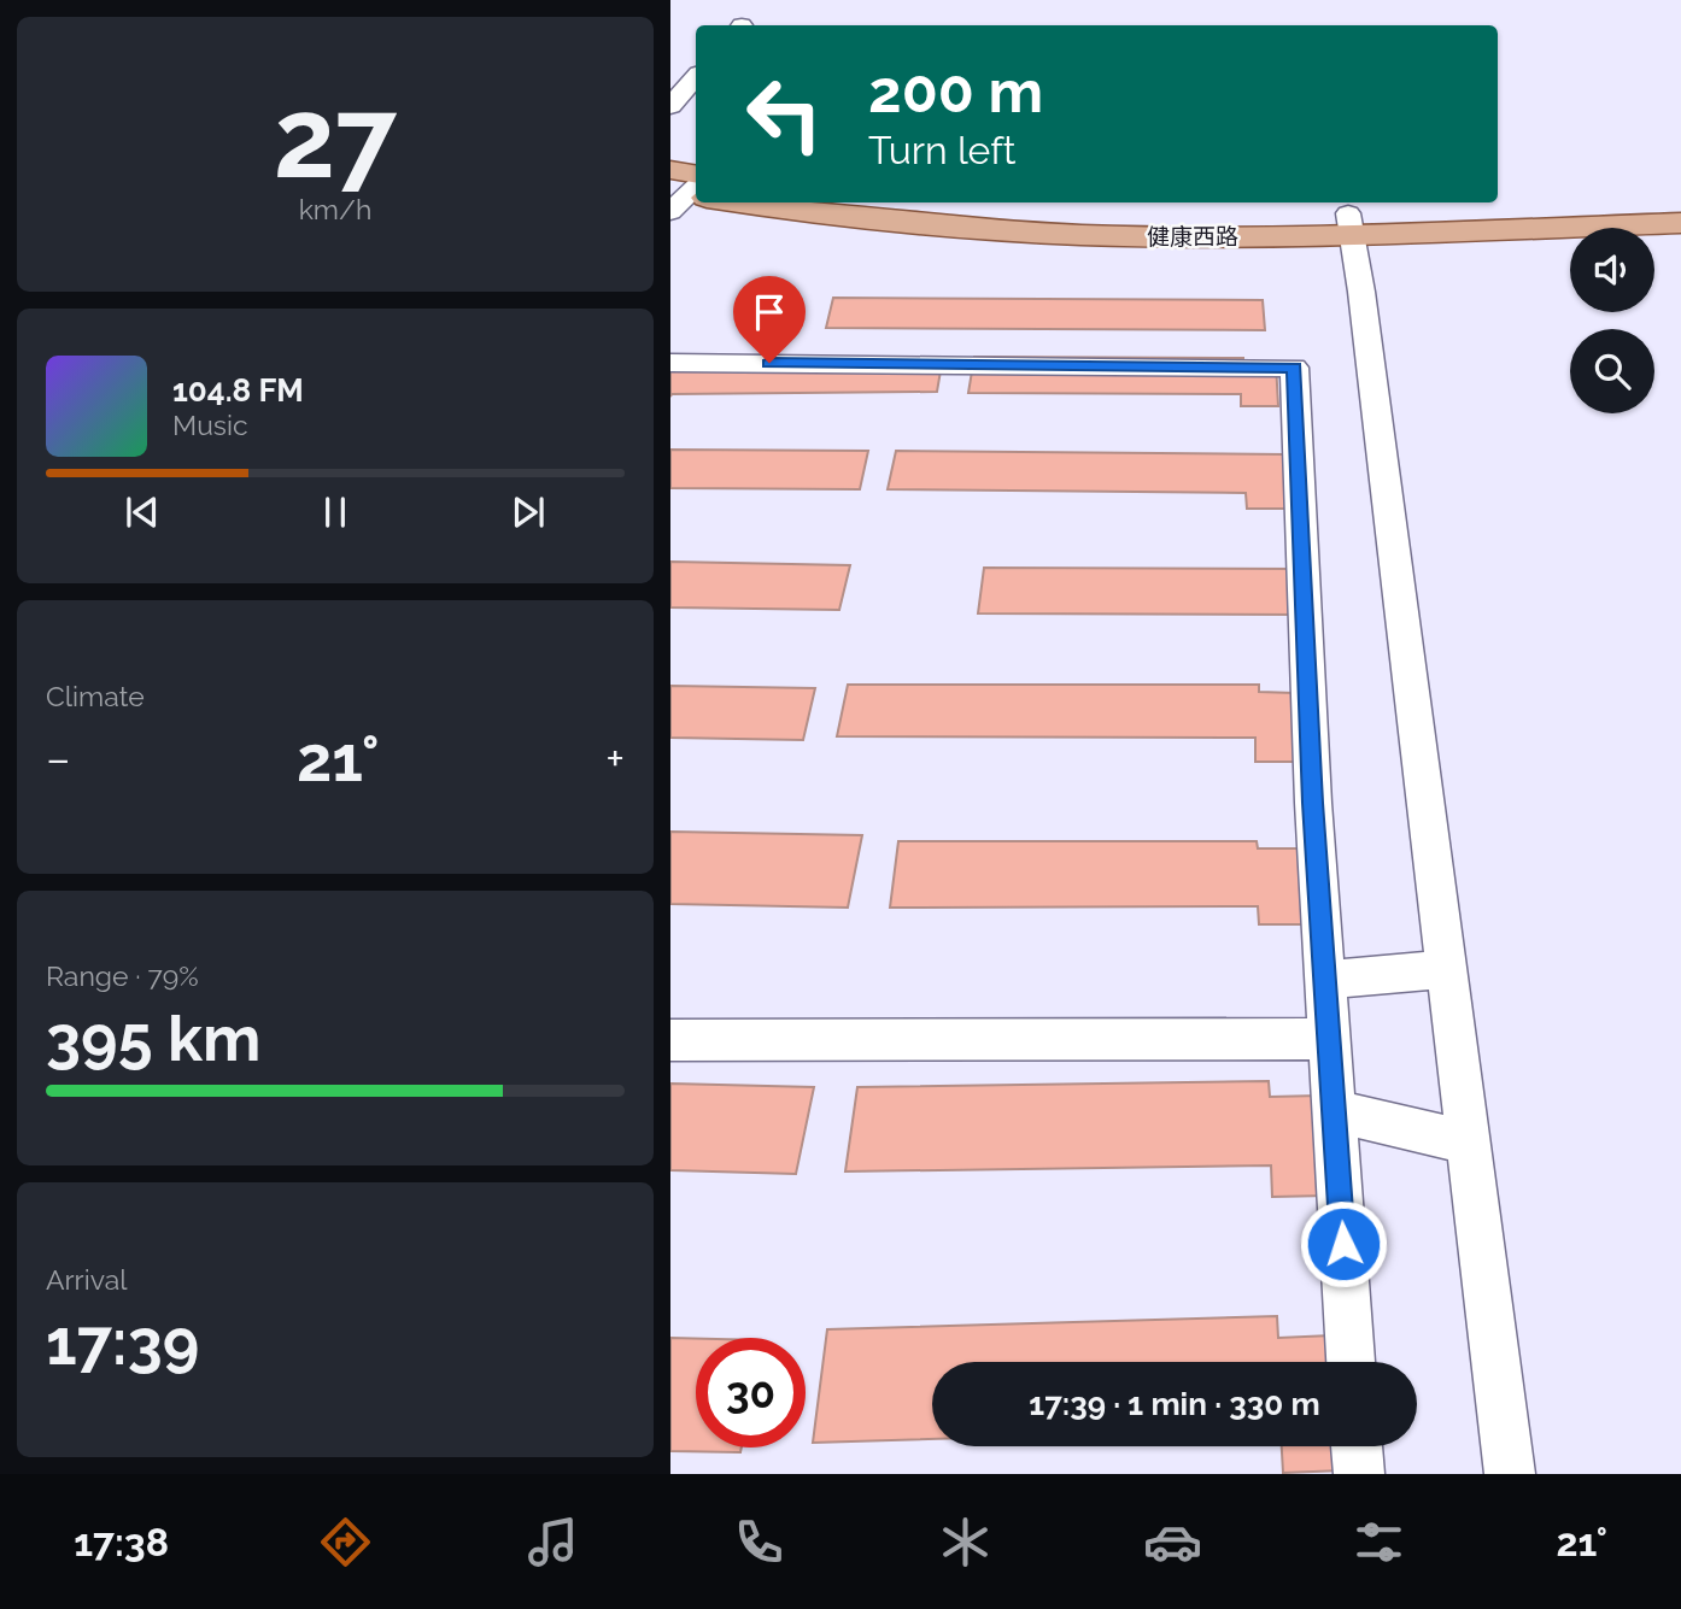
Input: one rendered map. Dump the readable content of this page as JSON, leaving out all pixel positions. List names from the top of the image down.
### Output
{
  "streets": {
    "main road": ["健康西路"]
  },
  "page": {
    "tile": [
      ["27", "km/h"],
      "Climate",
      ["Range · 79%", "395 km"],
      ["Arrival", "17:39"]
    ],
    "turn": ["200 m", "Turn left"],
    "song": ["104.8 FM", "Music"],
    "heat": ["−", "21°", "+"],
    "limit": "30",
    "trip": "17:39 · 1 min · 330 m",
    "tabs": ["17:38", "21°"]
  }
}
